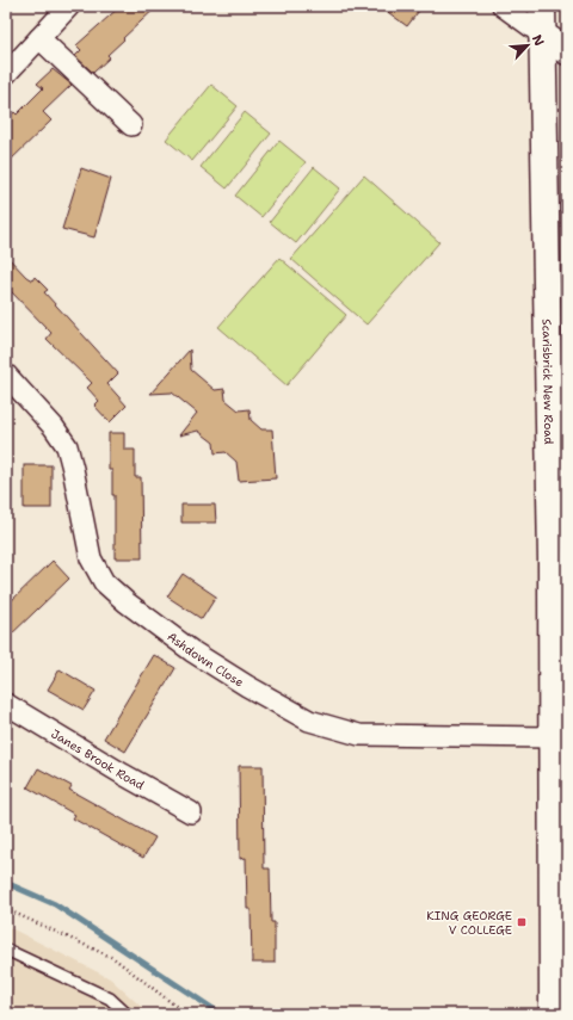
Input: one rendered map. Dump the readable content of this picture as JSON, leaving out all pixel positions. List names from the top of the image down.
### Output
{
  "streets": {
    "main road": ["Scarisbrick New Road"],
    "street": ["Ashdown Close", "Janes Brook Road"]
  },
  "crossings": [
    ["Scarisbrick New Road", "Ashdown Close"]
  ],
  "places": {
    "transit": ["KING GEORGE V COLLEGE"]
  },
  "north": "top right"
}
